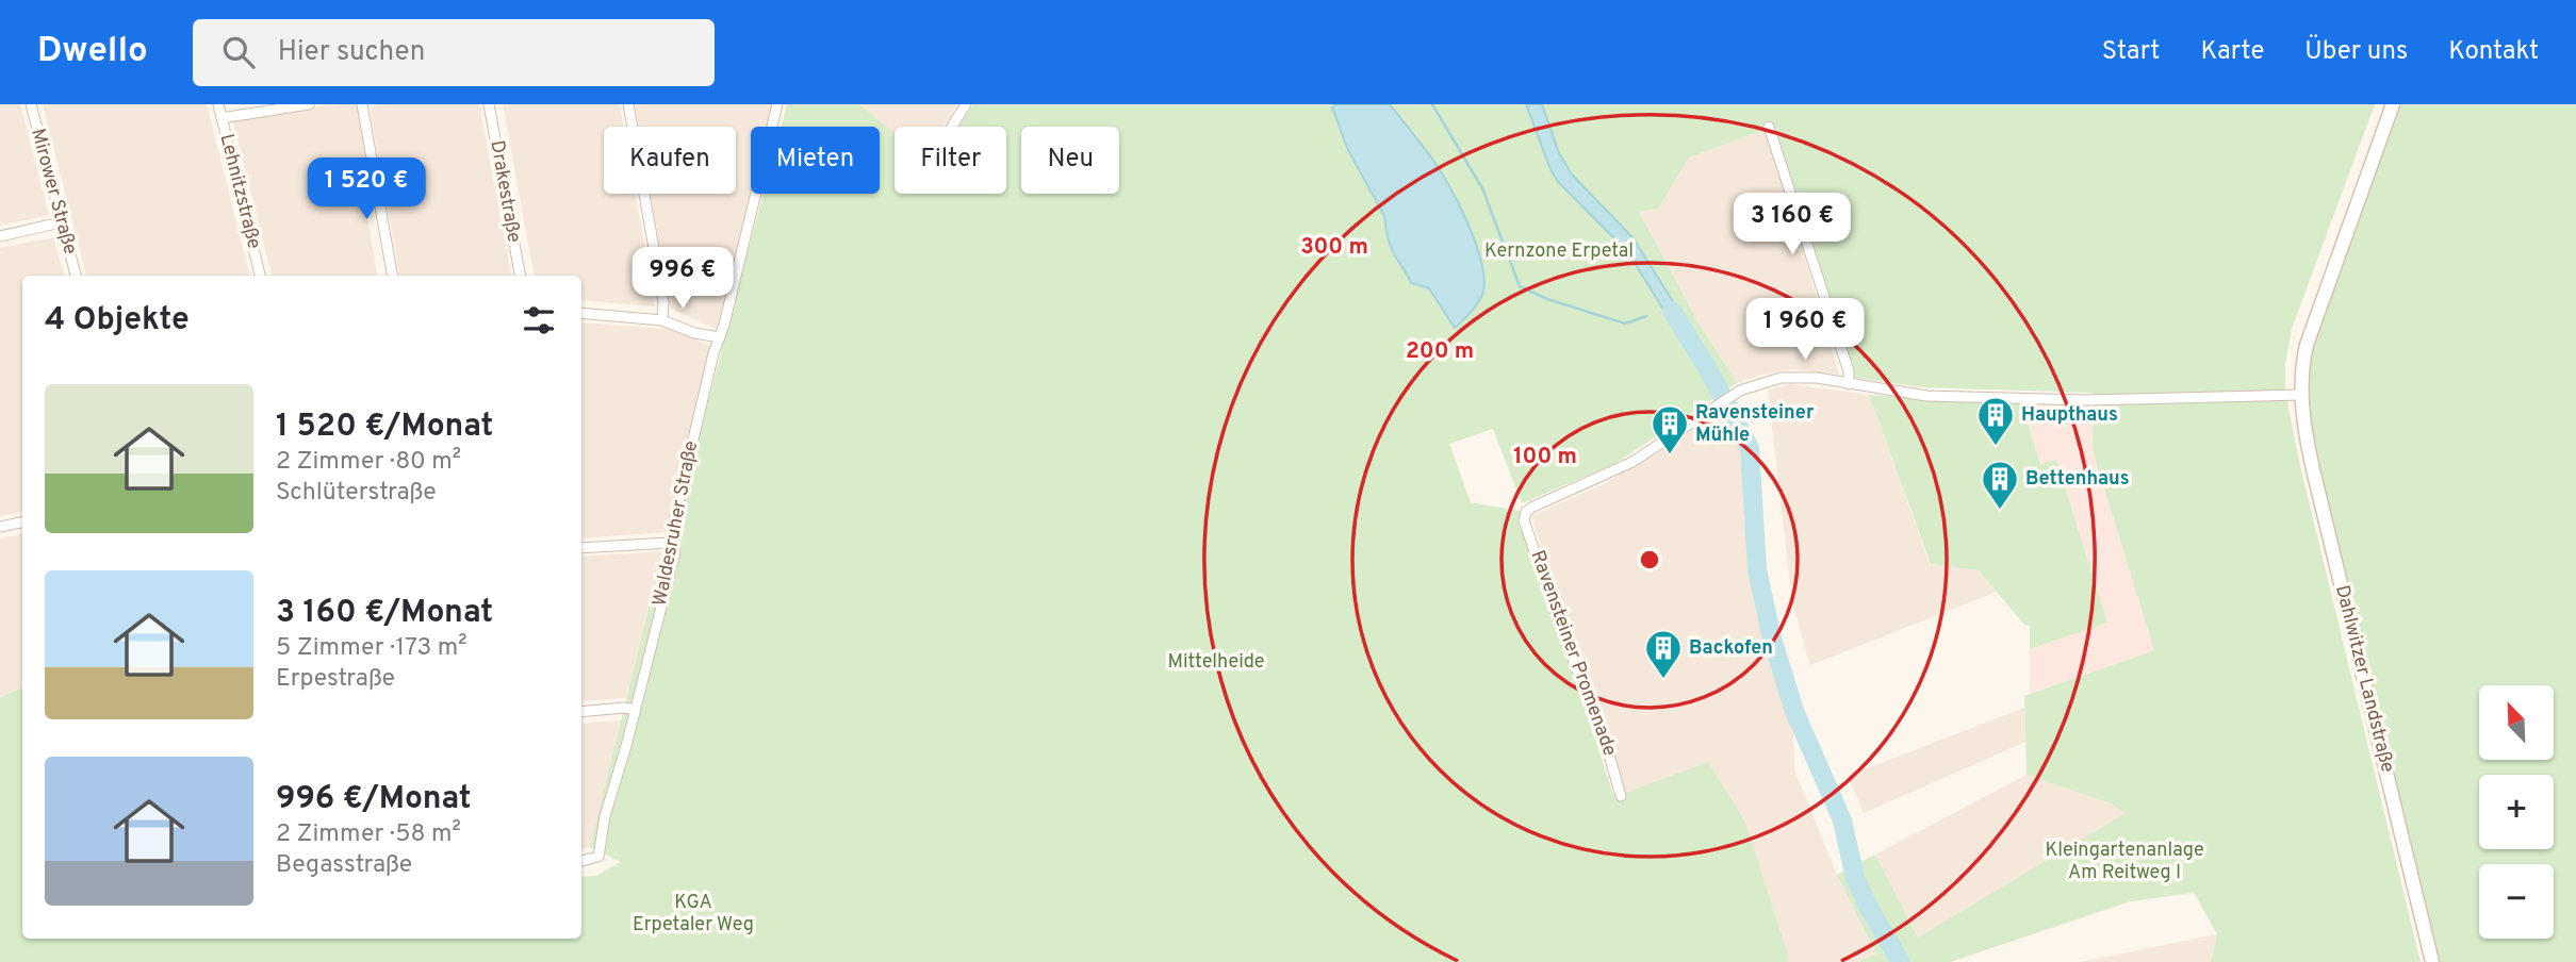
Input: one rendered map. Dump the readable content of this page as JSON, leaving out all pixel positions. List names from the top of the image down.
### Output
{
  "streets": {
    "main road": ["Dahlwitzer Landstraße"],
    "street": [
      "Mirower Straße",
      "Lehnitzstraße",
      "Drakestraße",
      "Waldesruher Straße",
      "Ravensteiner Promenade"
    ]
  },
  "parks": [
    "Kernzone Erpetal",
    "Mittelheide",
    "Kleingartenanlage Am Reitweg I",
    "KGA Erpetaler Weg"
  ],
  "places": {
    "building": [
      "Haupthaus",
      "Ravensteiner Mühle",
      "Bettenhaus",
      "Backofen"
    ]
  },
  "north": "top left",
  "page": {
    "header": "Dwello",
    "search": "Hier suchen",
    "nav": [
      "Start",
      "Karte",
      "Über uns",
      "Kontakt"
    ],
    "chip": [
      "Kaufen",
      "Mieten",
      "Filter",
      "Neu"
    ],
    "price": [
      "1 520 €",
      "3 160 €",
      "996 €",
      "1 960 €"
    ],
    "heading": "4 Objekte",
    "list": [
      {
        "name": "1 520 €/Monat",
        "note": "2 Zimmer · 80 m² · Schlüterstraße"
      },
      {
        "name": "3 160 €/Monat",
        "note": "5 Zimmer · 173 m² · Erpestraße"
      },
      {
        "name": "996 €/Monat",
        "note": "2 Zimmer · 58 m² · Begasstraße"
      }
    ],
    "map_buttons": ["+", "−"]
  },
  "rings": ["300 m", "200 m", "100 m"]
}
